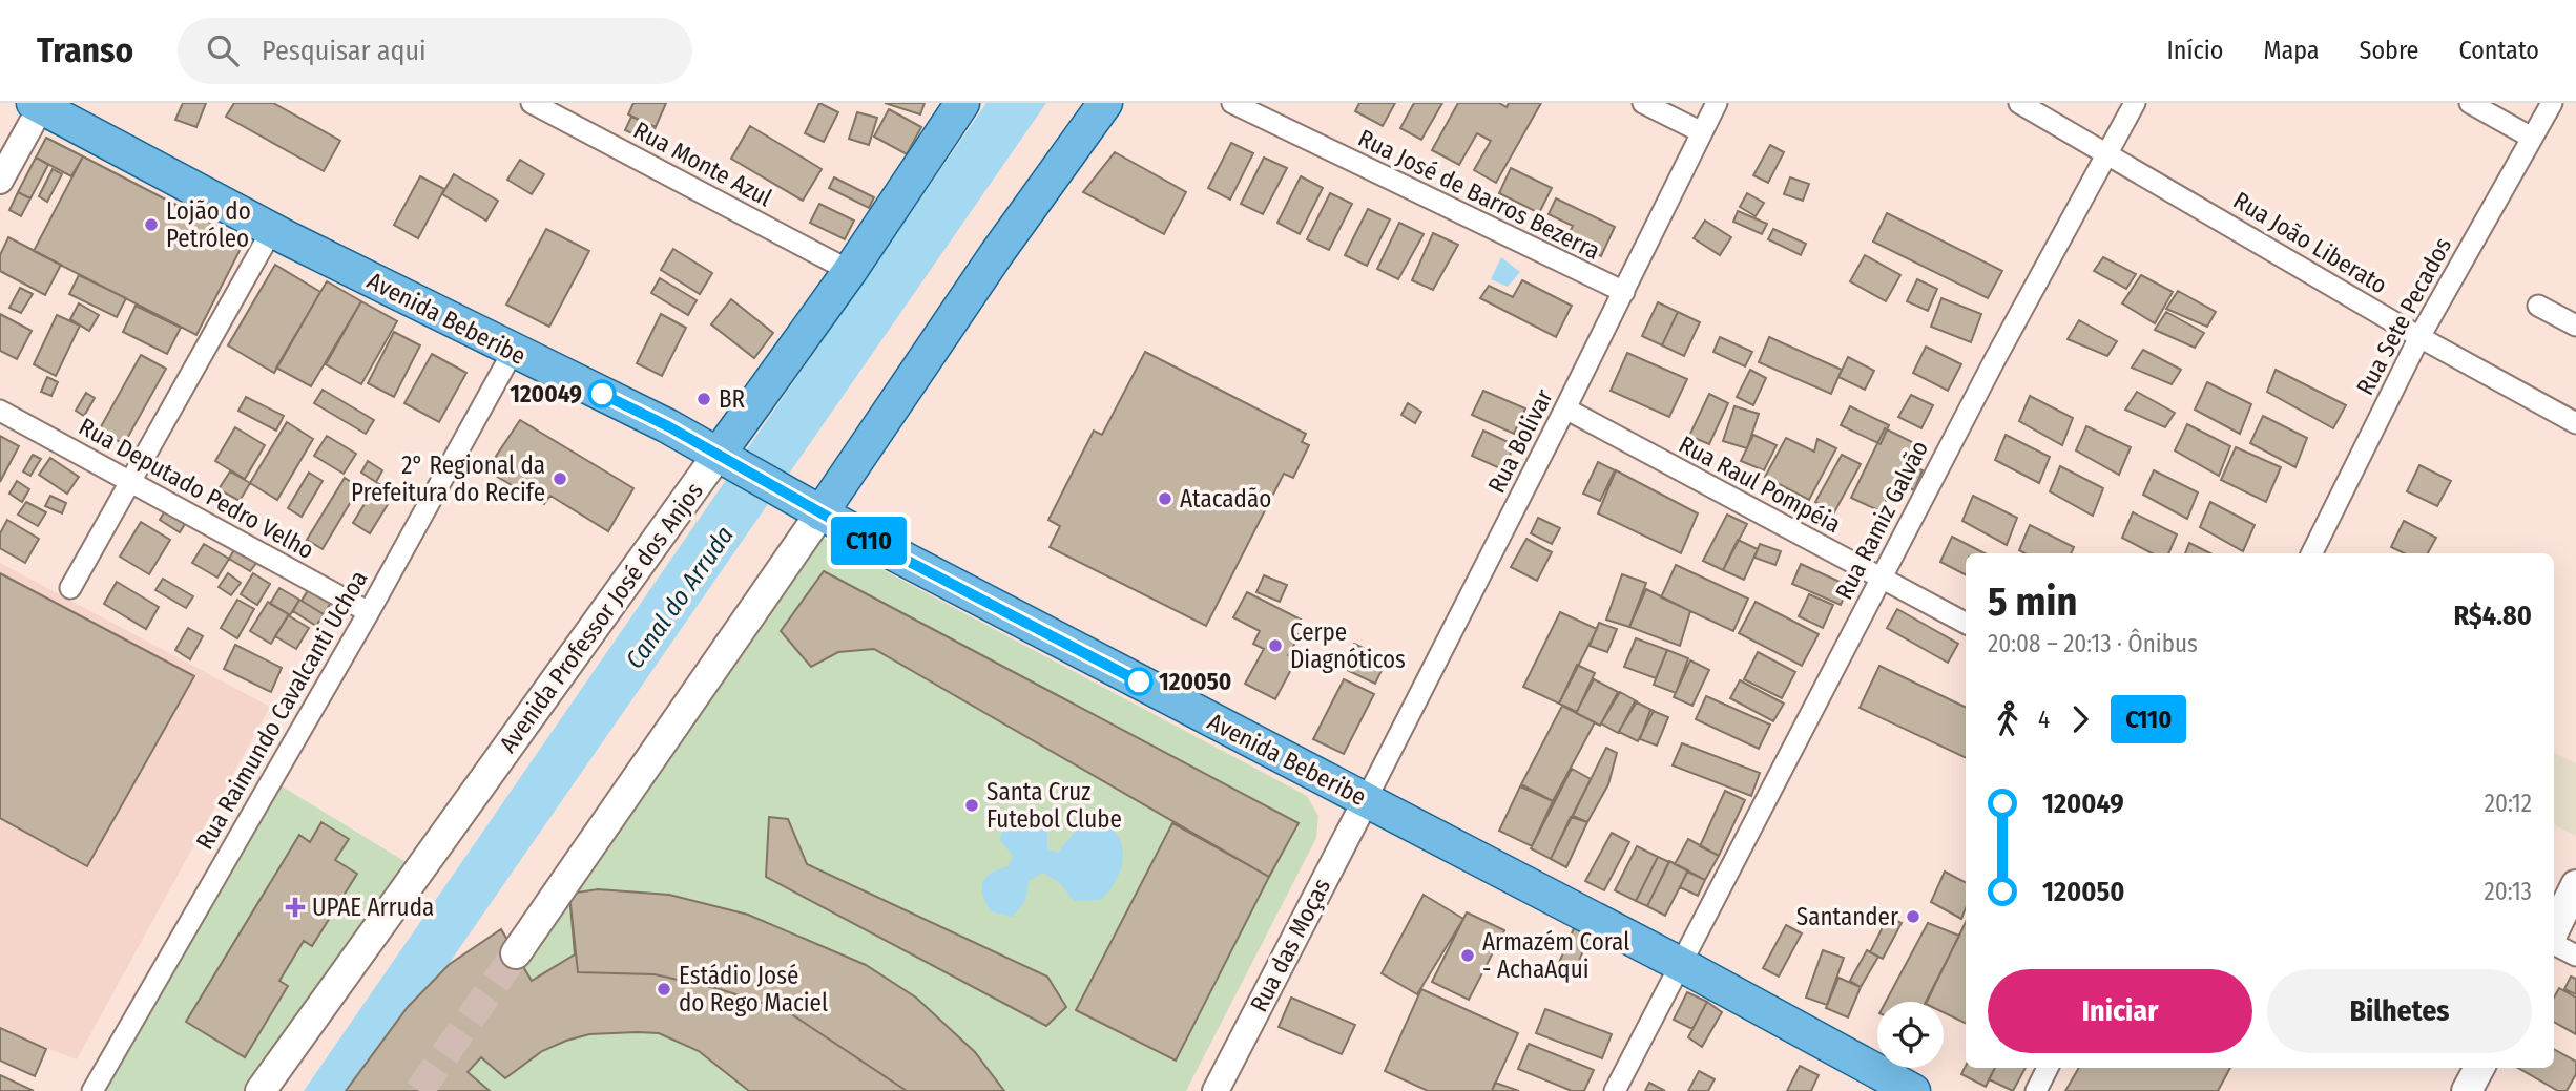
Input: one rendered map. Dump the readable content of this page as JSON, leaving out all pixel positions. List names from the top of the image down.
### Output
{
  "streets": {
    "main road": ["Avenida Beberibe", "Avenida Professor José dos Anjos"],
    "street": [
      "Rua Monte Azul",
      "Rua José de Barros Bezerra",
      "Rua João Liberato",
      "Rua Sete Pecados",
      "Rua Bolivar",
      "Rua Raul Pompéia",
      "Rua Deputado Pedro Velho",
      "Rua Ramiz Galvão",
      "Rua Raimundo Cavalcanti Uchoa",
      "Rua das Moças"
    ]
  },
  "crossings": [
    ["Rua Monte Azul", "Avenida Professor José dos Anjos"],
    ["Rua José de Barros Bezerra", "Rua Bolivar"],
    ["Rua João Liberato", "Rua Sete Pecados"],
    ["Rua João Liberato", "Rua Ramiz Galvão"],
    ["Avenida Beberibe", "Rua Bolivar"],
    ["Avenida Beberibe", "Rua Ramiz Galvão"],
    ["Avenida Beberibe", "Avenida Professor José dos Anjos"],
    ["Avenida Beberibe", "Rua Raimundo Cavalcanti Uchoa"],
    ["Avenida Beberibe", "Rua das Moças"],
    ["Rua Bolivar", "Rua Raul Pompéia"],
    ["Rua Bolivar", "Rua das Moças"],
    ["Rua Raul Pompéia", "Rua Ramiz Galvão"],
    ["Rua Deputado Pedro Velho", "Rua Raimundo Cavalcanti Uchoa"]
  ],
  "water": ["Canal do Arruda"],
  "places": {
    "other": [
      "Lojão do Petróleo",
      "120049",
      "BR",
      "2° Regional da Prefeitura do Recife",
      "Atacadão",
      "Cerpe Diagnóticos",
      "120050",
      "Santa Cruz Futebol Clube",
      "Santander",
      "Armazém Coral - AchaAqui",
      "Estádio José do Rego Maciel"
    ],
    "health": ["UPAE Arruda"]
  },
  "lines": ["bus line C110"],
  "page": {
    "header": "Transo",
    "search": "Pesquisar aqui",
    "nav": [
      "Início",
      "Mapa",
      "Sobre",
      "Contato"
    ],
    "on_map": "C110",
    "heading": ["5 min", "20:08 – 20:13 · Ônibus", "R$4.80"],
    "legs": ["4", "C110"],
    "list": [
      {
        "name": "120049",
        "value": "20:12"
      },
      {
        "name": "120050",
        "value": "20:13"
      }
    ],
    "buttons": ["Iniciar", "Bilhetes"]
  }
}
